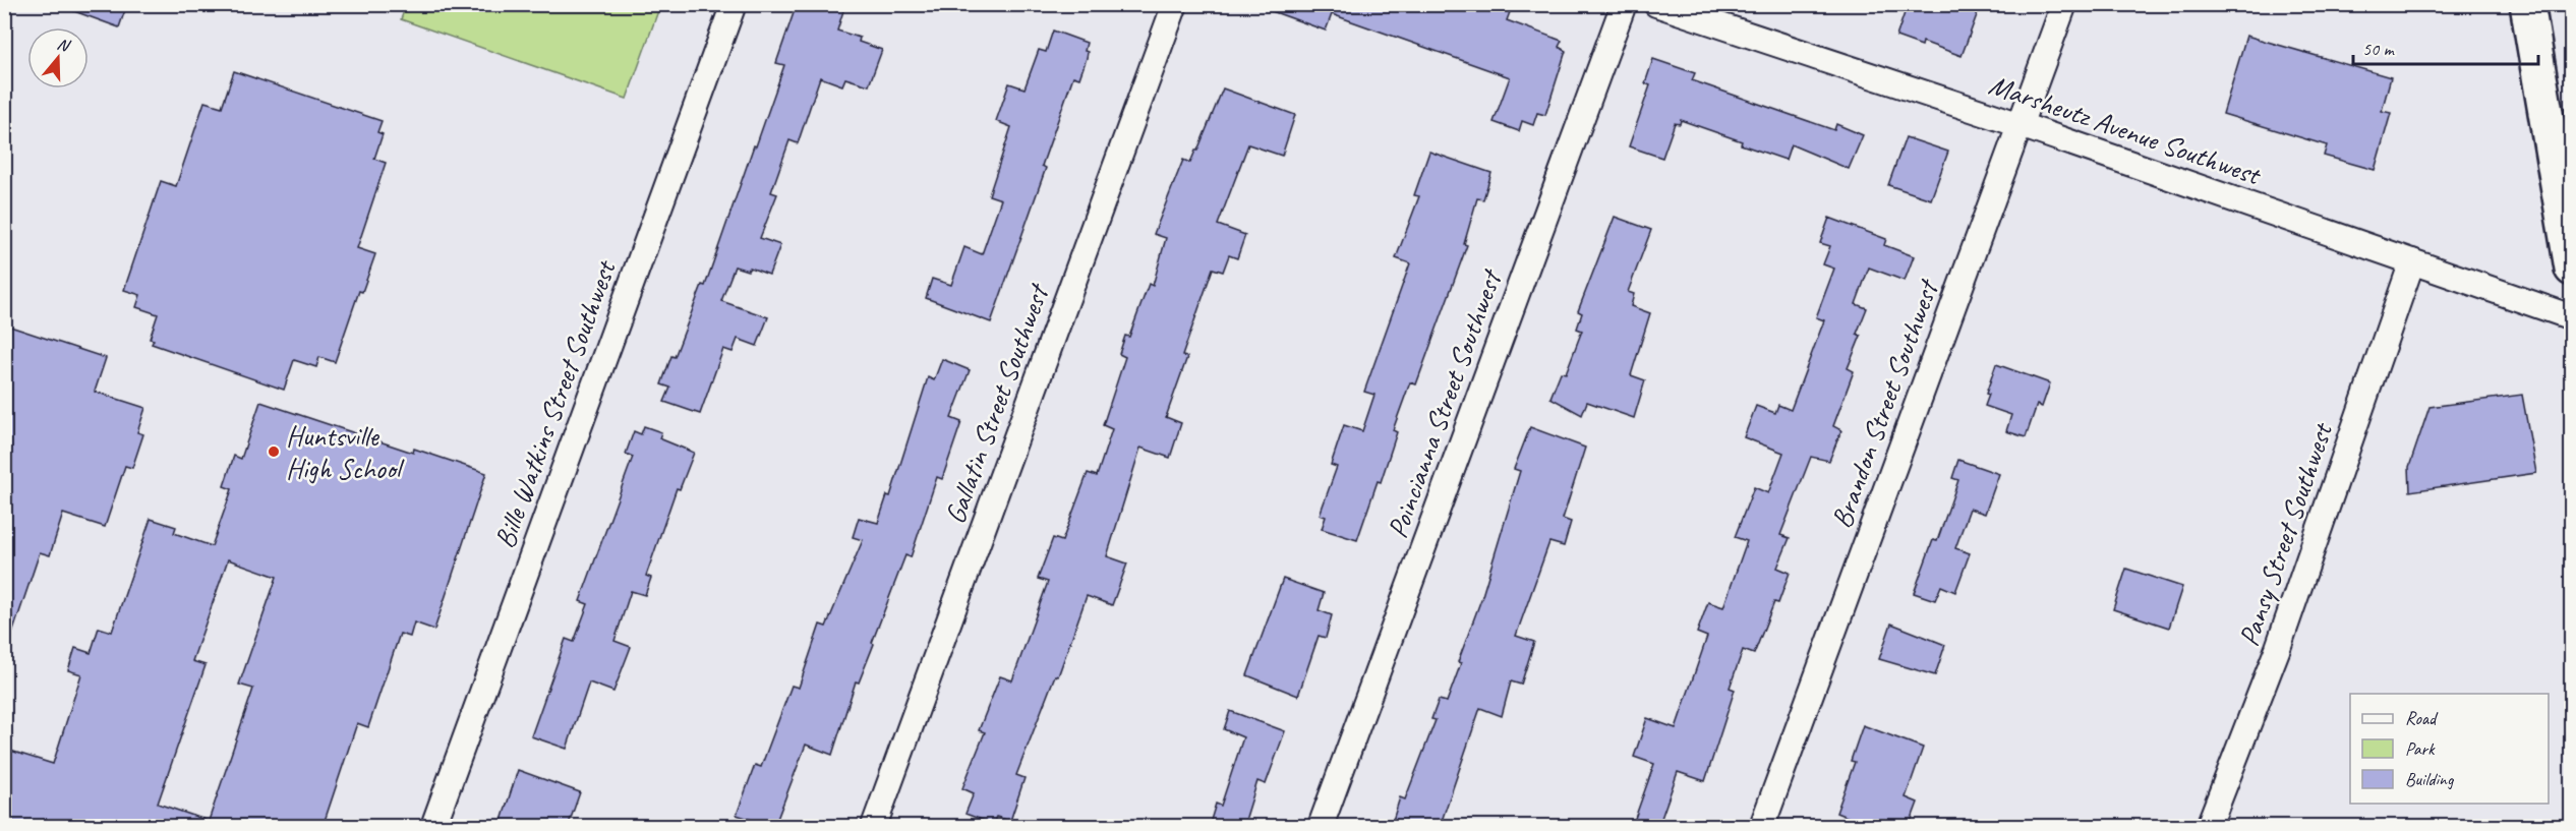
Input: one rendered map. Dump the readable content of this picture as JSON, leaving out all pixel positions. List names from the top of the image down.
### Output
{
  "streets": {
    "street": [
      "Marsheutz Avenue Southwest",
      "Bille Watkins Street Southwest",
      "Gallatin Street Southwest",
      "Poincianna Street Southwest",
      "Brandon Street Southwest",
      "Pansy Street Southwest"
    ]
  },
  "crossings": [
    ["Marsheutz Avenue Southwest", "Brandon Street Southwest"],
    ["Marsheutz Avenue Southwest", "Pansy Street Southwest"]
  ],
  "places": ["Huntsville High School"],
  "legend": ["Road", "Park", "Building"],
  "scale_bar": "50 m",
  "north": "top"
}
